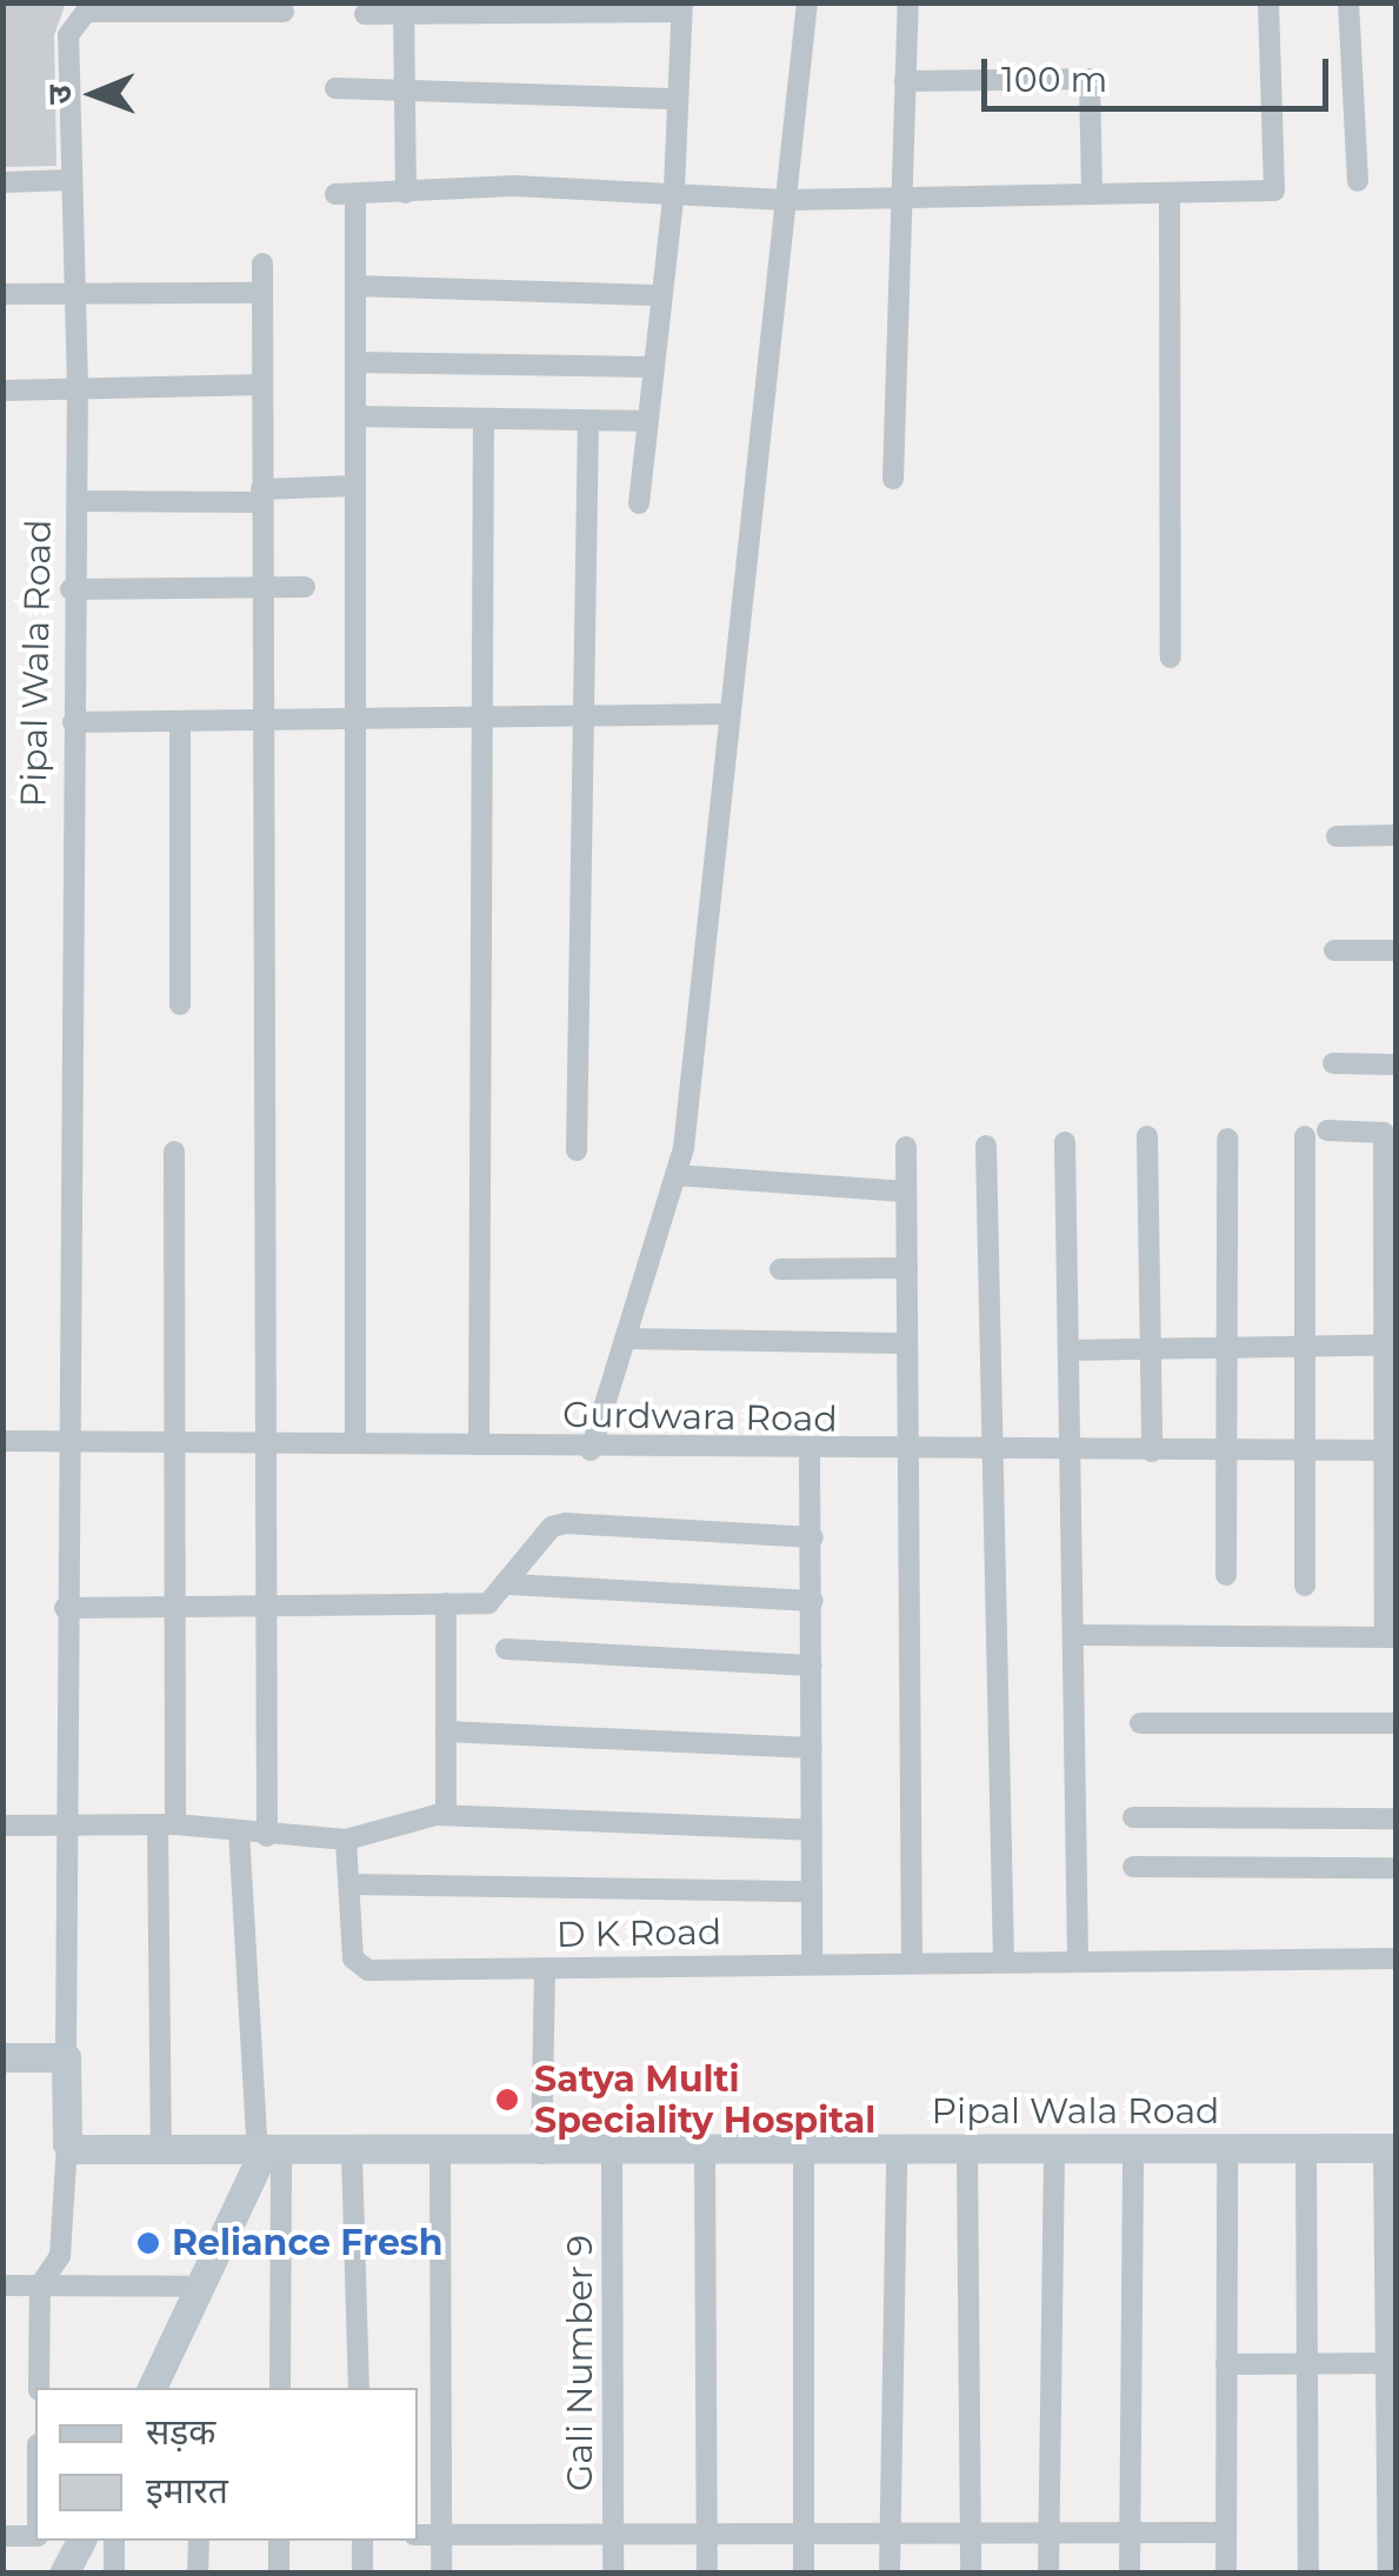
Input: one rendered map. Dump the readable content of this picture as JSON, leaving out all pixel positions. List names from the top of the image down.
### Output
{
  "streets": {
    "street": [
      "Pipal Wala Road",
      "Gurdwara Road",
      "D K Road",
      "Gali Number 9"
    ]
  },
  "crossings": [
    ["Pipal Wala Road", "Gurdwara Road"],
    ["Pipal Wala Road", "Gali Number 9"]
  ],
  "places": ["Satya Multi Speciality Hospital", "Reliance Fresh"],
  "legend": ["सड़क", "इमारत"],
  "scale_bar": "100 m",
  "north": "left"
}
